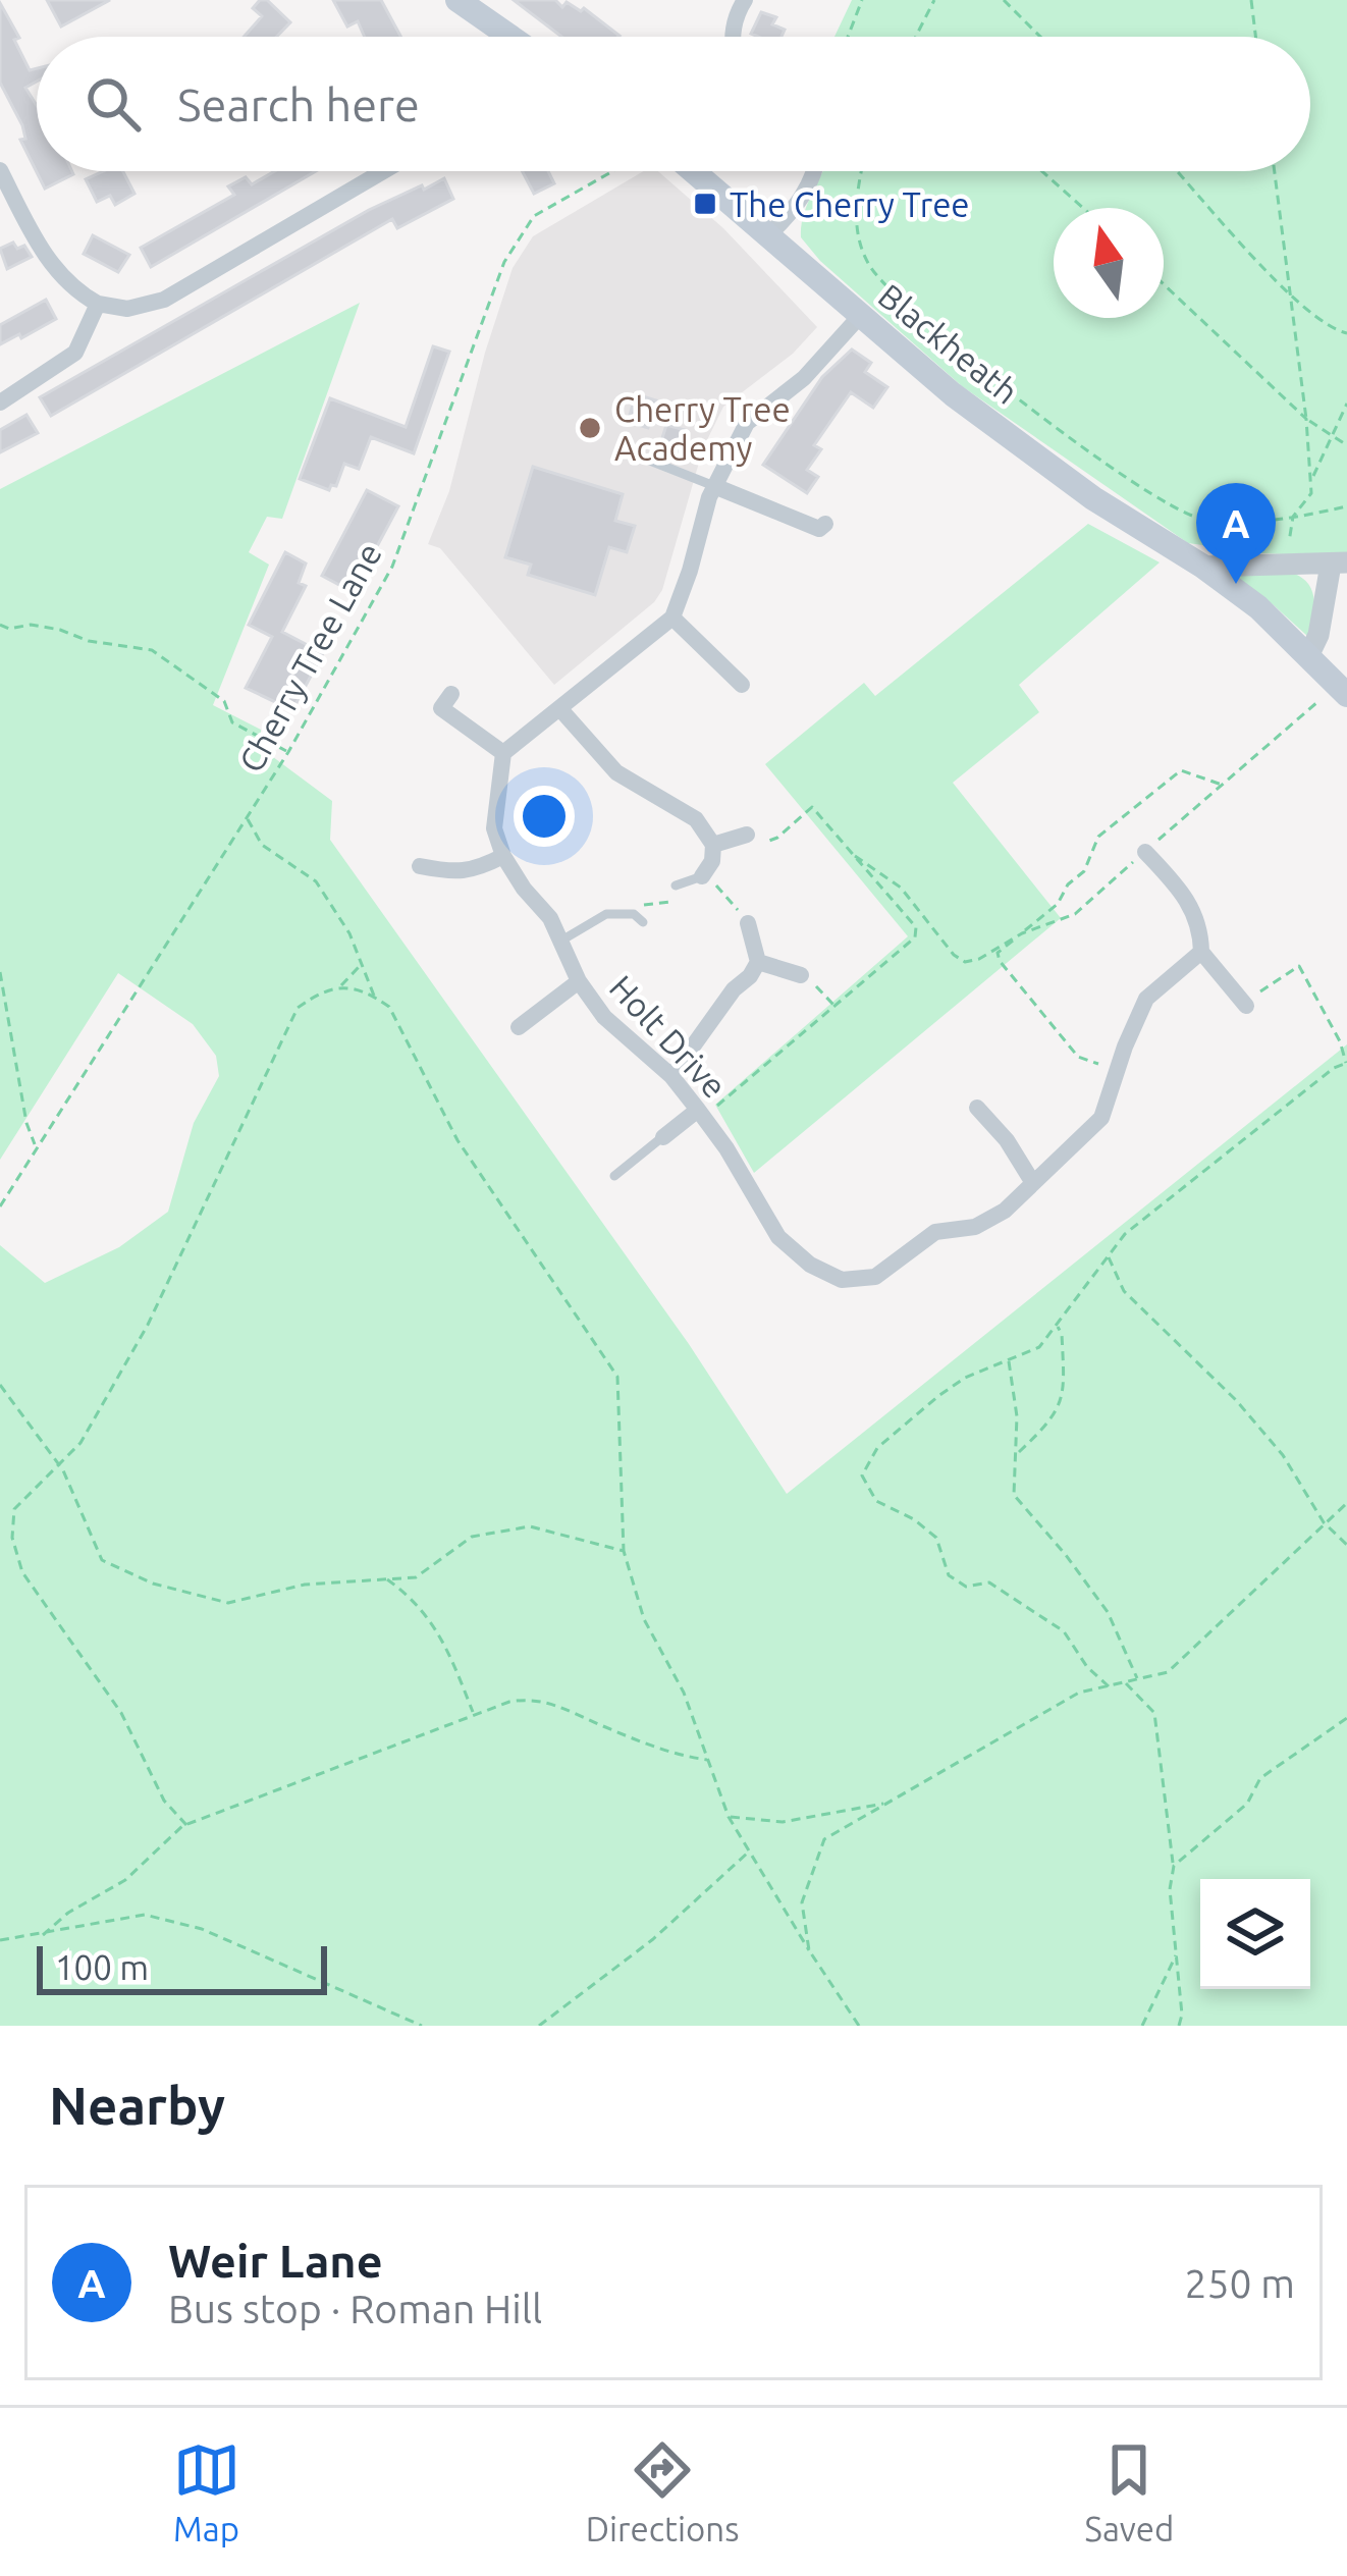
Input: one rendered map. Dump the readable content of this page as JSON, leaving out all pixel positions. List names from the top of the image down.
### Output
{
  "streets": {
    "main road": ["Blackheath"],
    "street": ["Holt Drive"],
    "path": ["Cherry Tree Lane"]
  },
  "places": {
    "transit": ["The Cherry Tree"],
    "other": ["Cherry Tree Academy"]
  },
  "scale_bar": "100 m",
  "north": "top",
  "page": {
    "search": "Search here",
    "pins": "A",
    "scale": "100 m",
    "heading": "Nearby",
    "list": [
      {
        "mark": "A",
        "name": "Weir Lane",
        "note": "Bus stop · Roman Hill",
        "value": "250 m"
      }
    ],
    "nav": ["Map", "Directions", "Saved"]
  }
}
